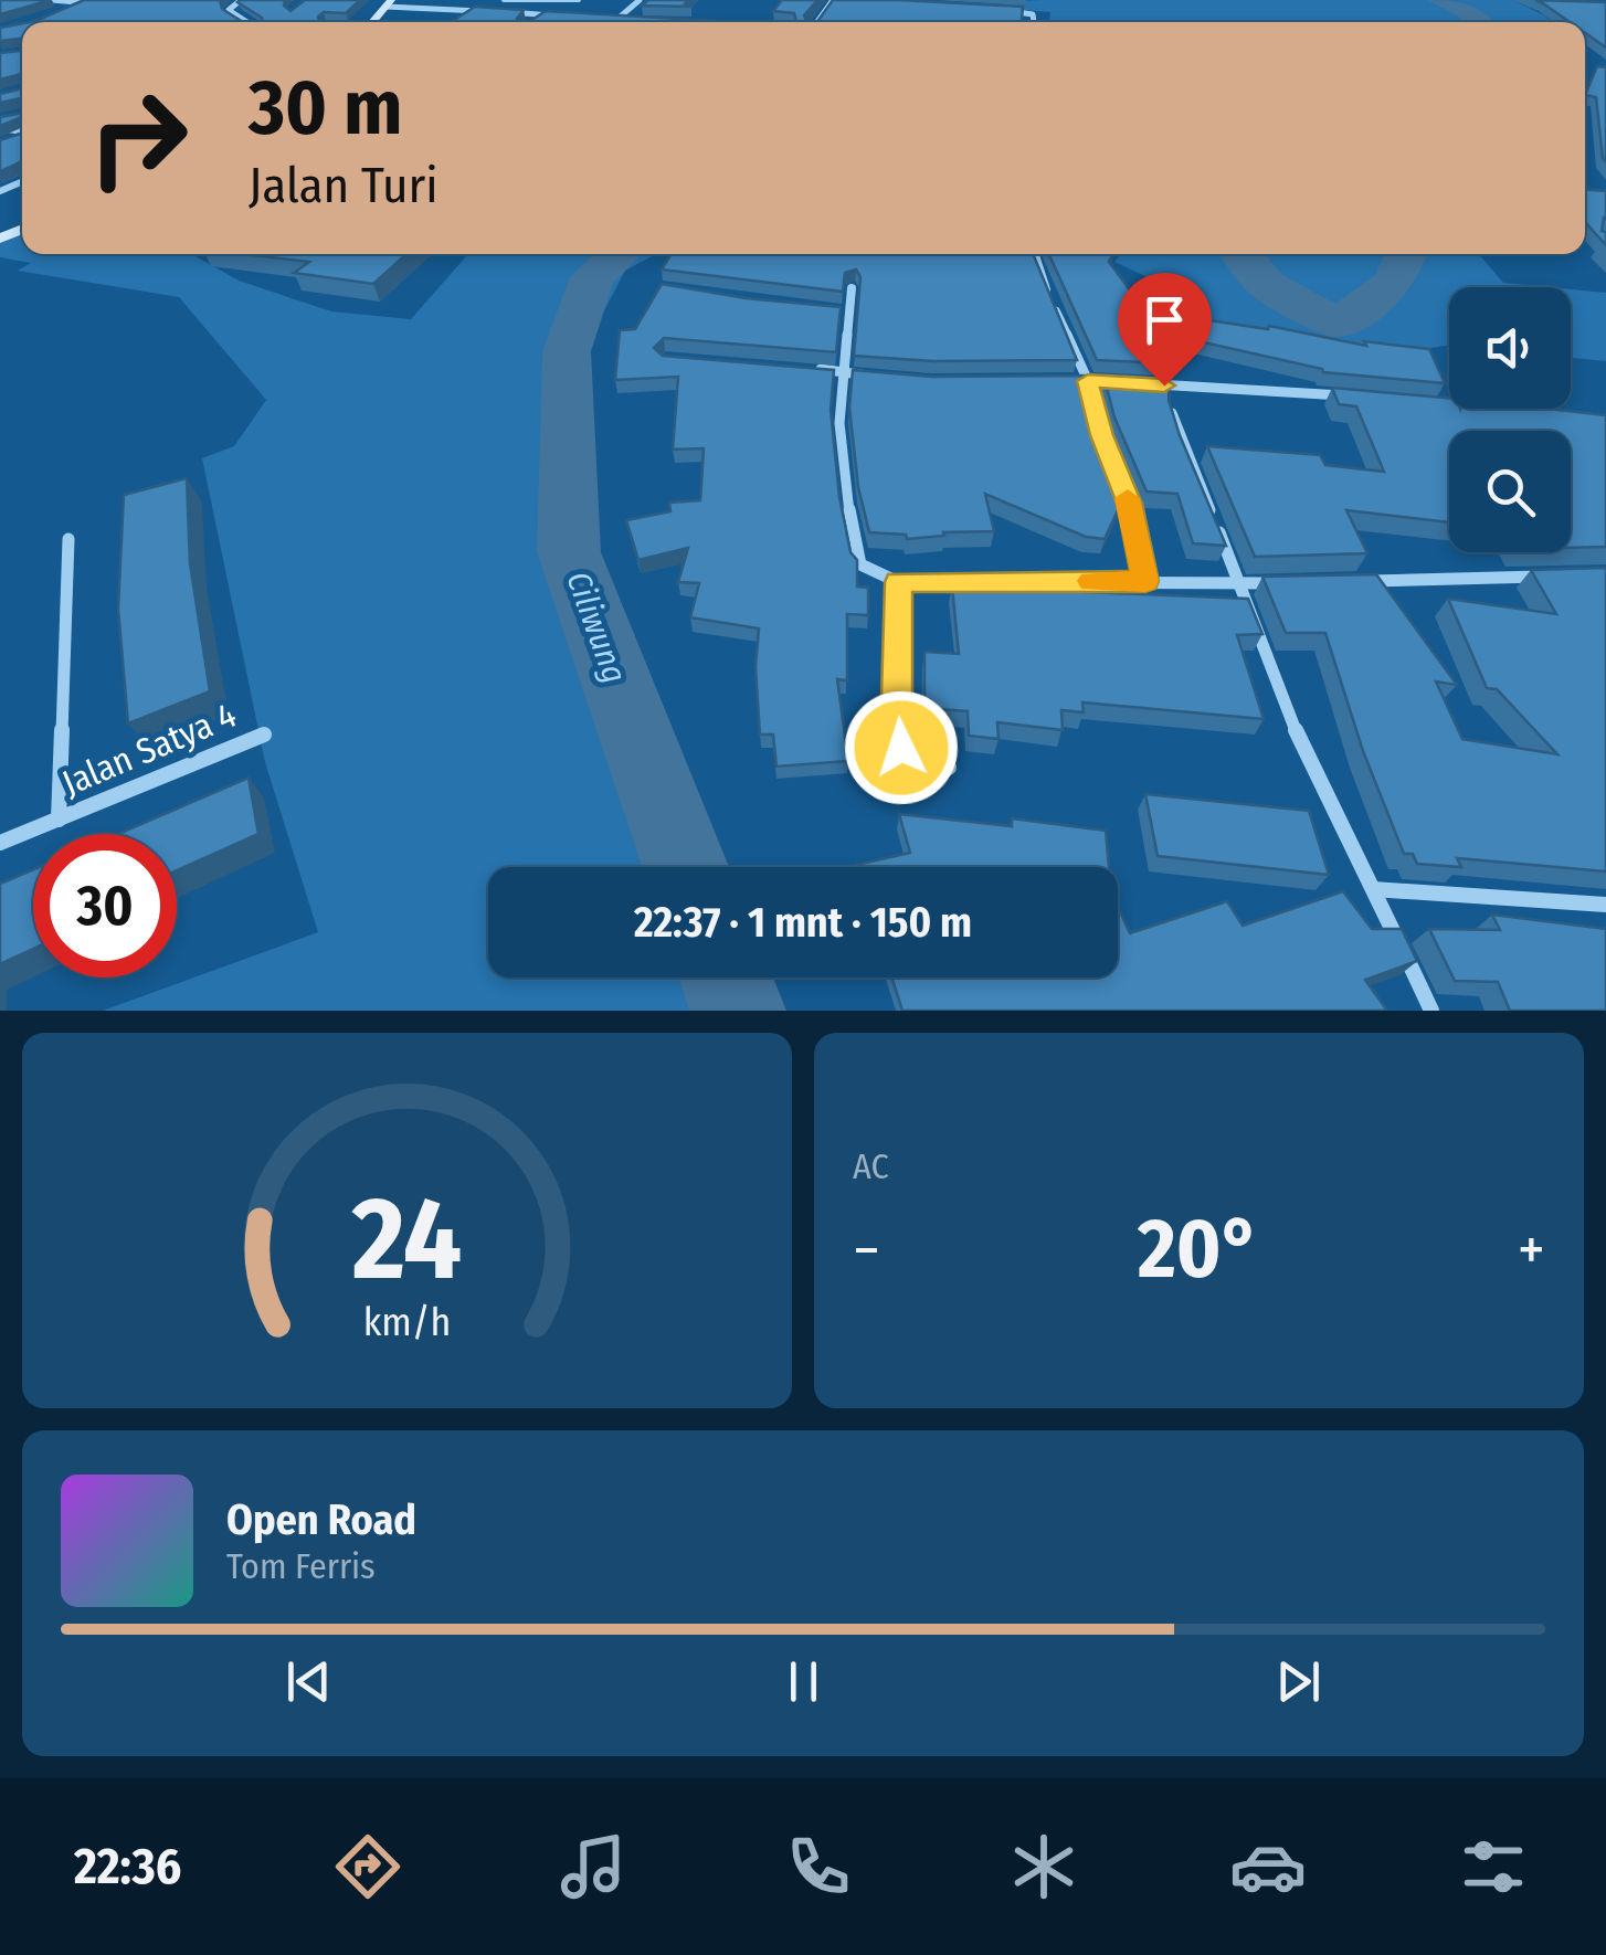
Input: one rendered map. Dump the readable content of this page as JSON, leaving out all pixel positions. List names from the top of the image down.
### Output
{
  "streets": {
    "street": ["Jalan Satya 4"]
  },
  "water": ["Ciliwung"],
  "page": {
    "turn": ["30 m", "Jalan Turi"],
    "limit": "30",
    "trip": "22:37 · 1 mnt · 150 m",
    "tile": "AC",
    "heat": ["−", "20°", "+"],
    "song": ["Open Road", "Tom Ferris"],
    "tabs": "22:36",
    "gauge": ["24", "km/h"]
  }
}
